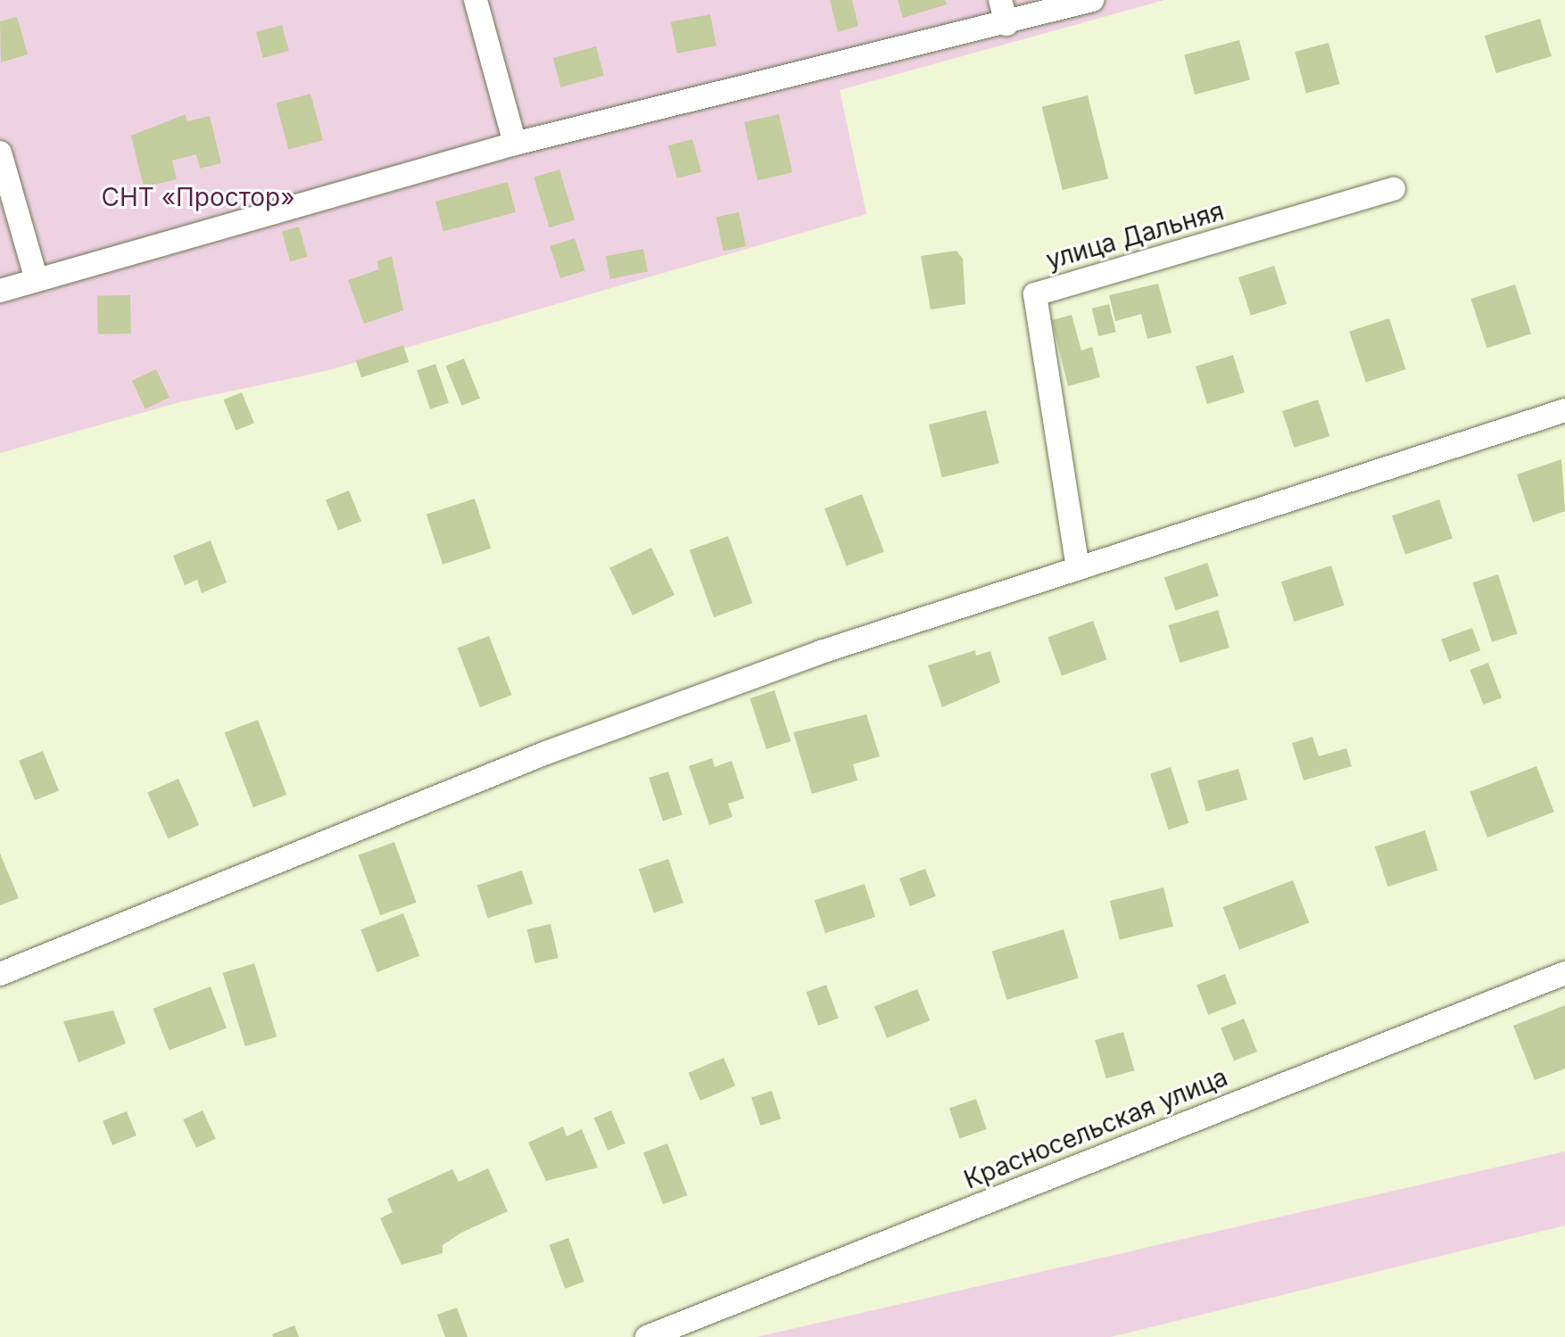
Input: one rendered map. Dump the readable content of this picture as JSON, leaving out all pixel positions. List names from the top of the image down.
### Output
{
  "streets": {
    "street": ["улица Дальняя", "Красносельская улица"]
  },
  "parks": ["СНТ «Простор»"]
}
